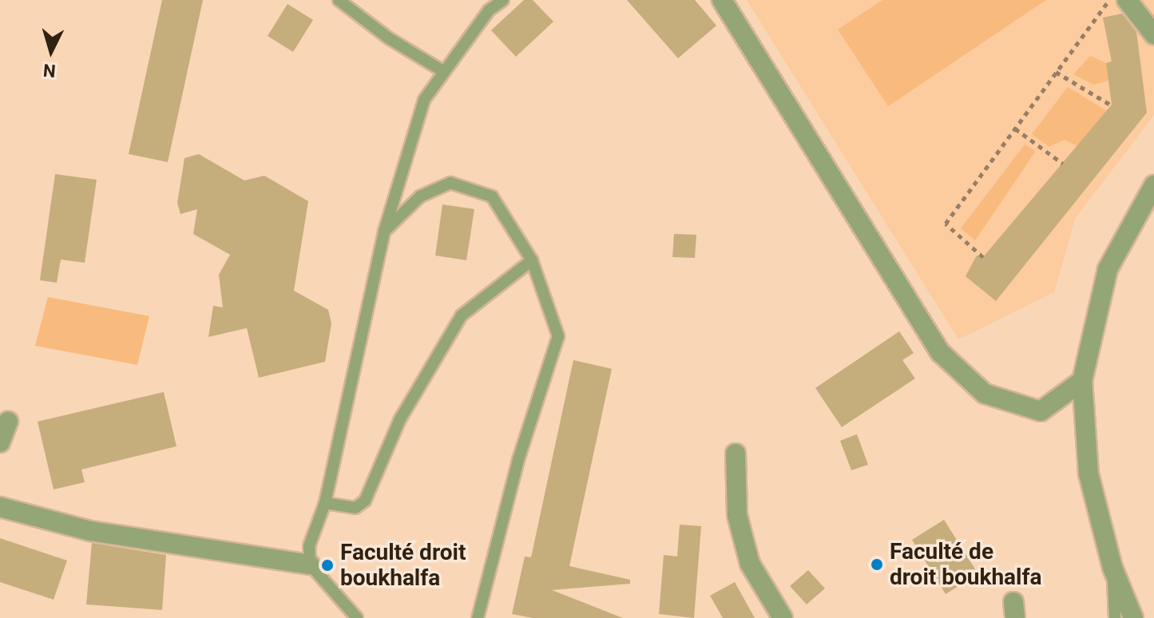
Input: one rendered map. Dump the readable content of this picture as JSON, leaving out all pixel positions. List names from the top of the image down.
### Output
{
  "places": ["Faculté de droit boukhalfa", "Faculté droit boukhalfa"],
  "north": "bottom"
}
